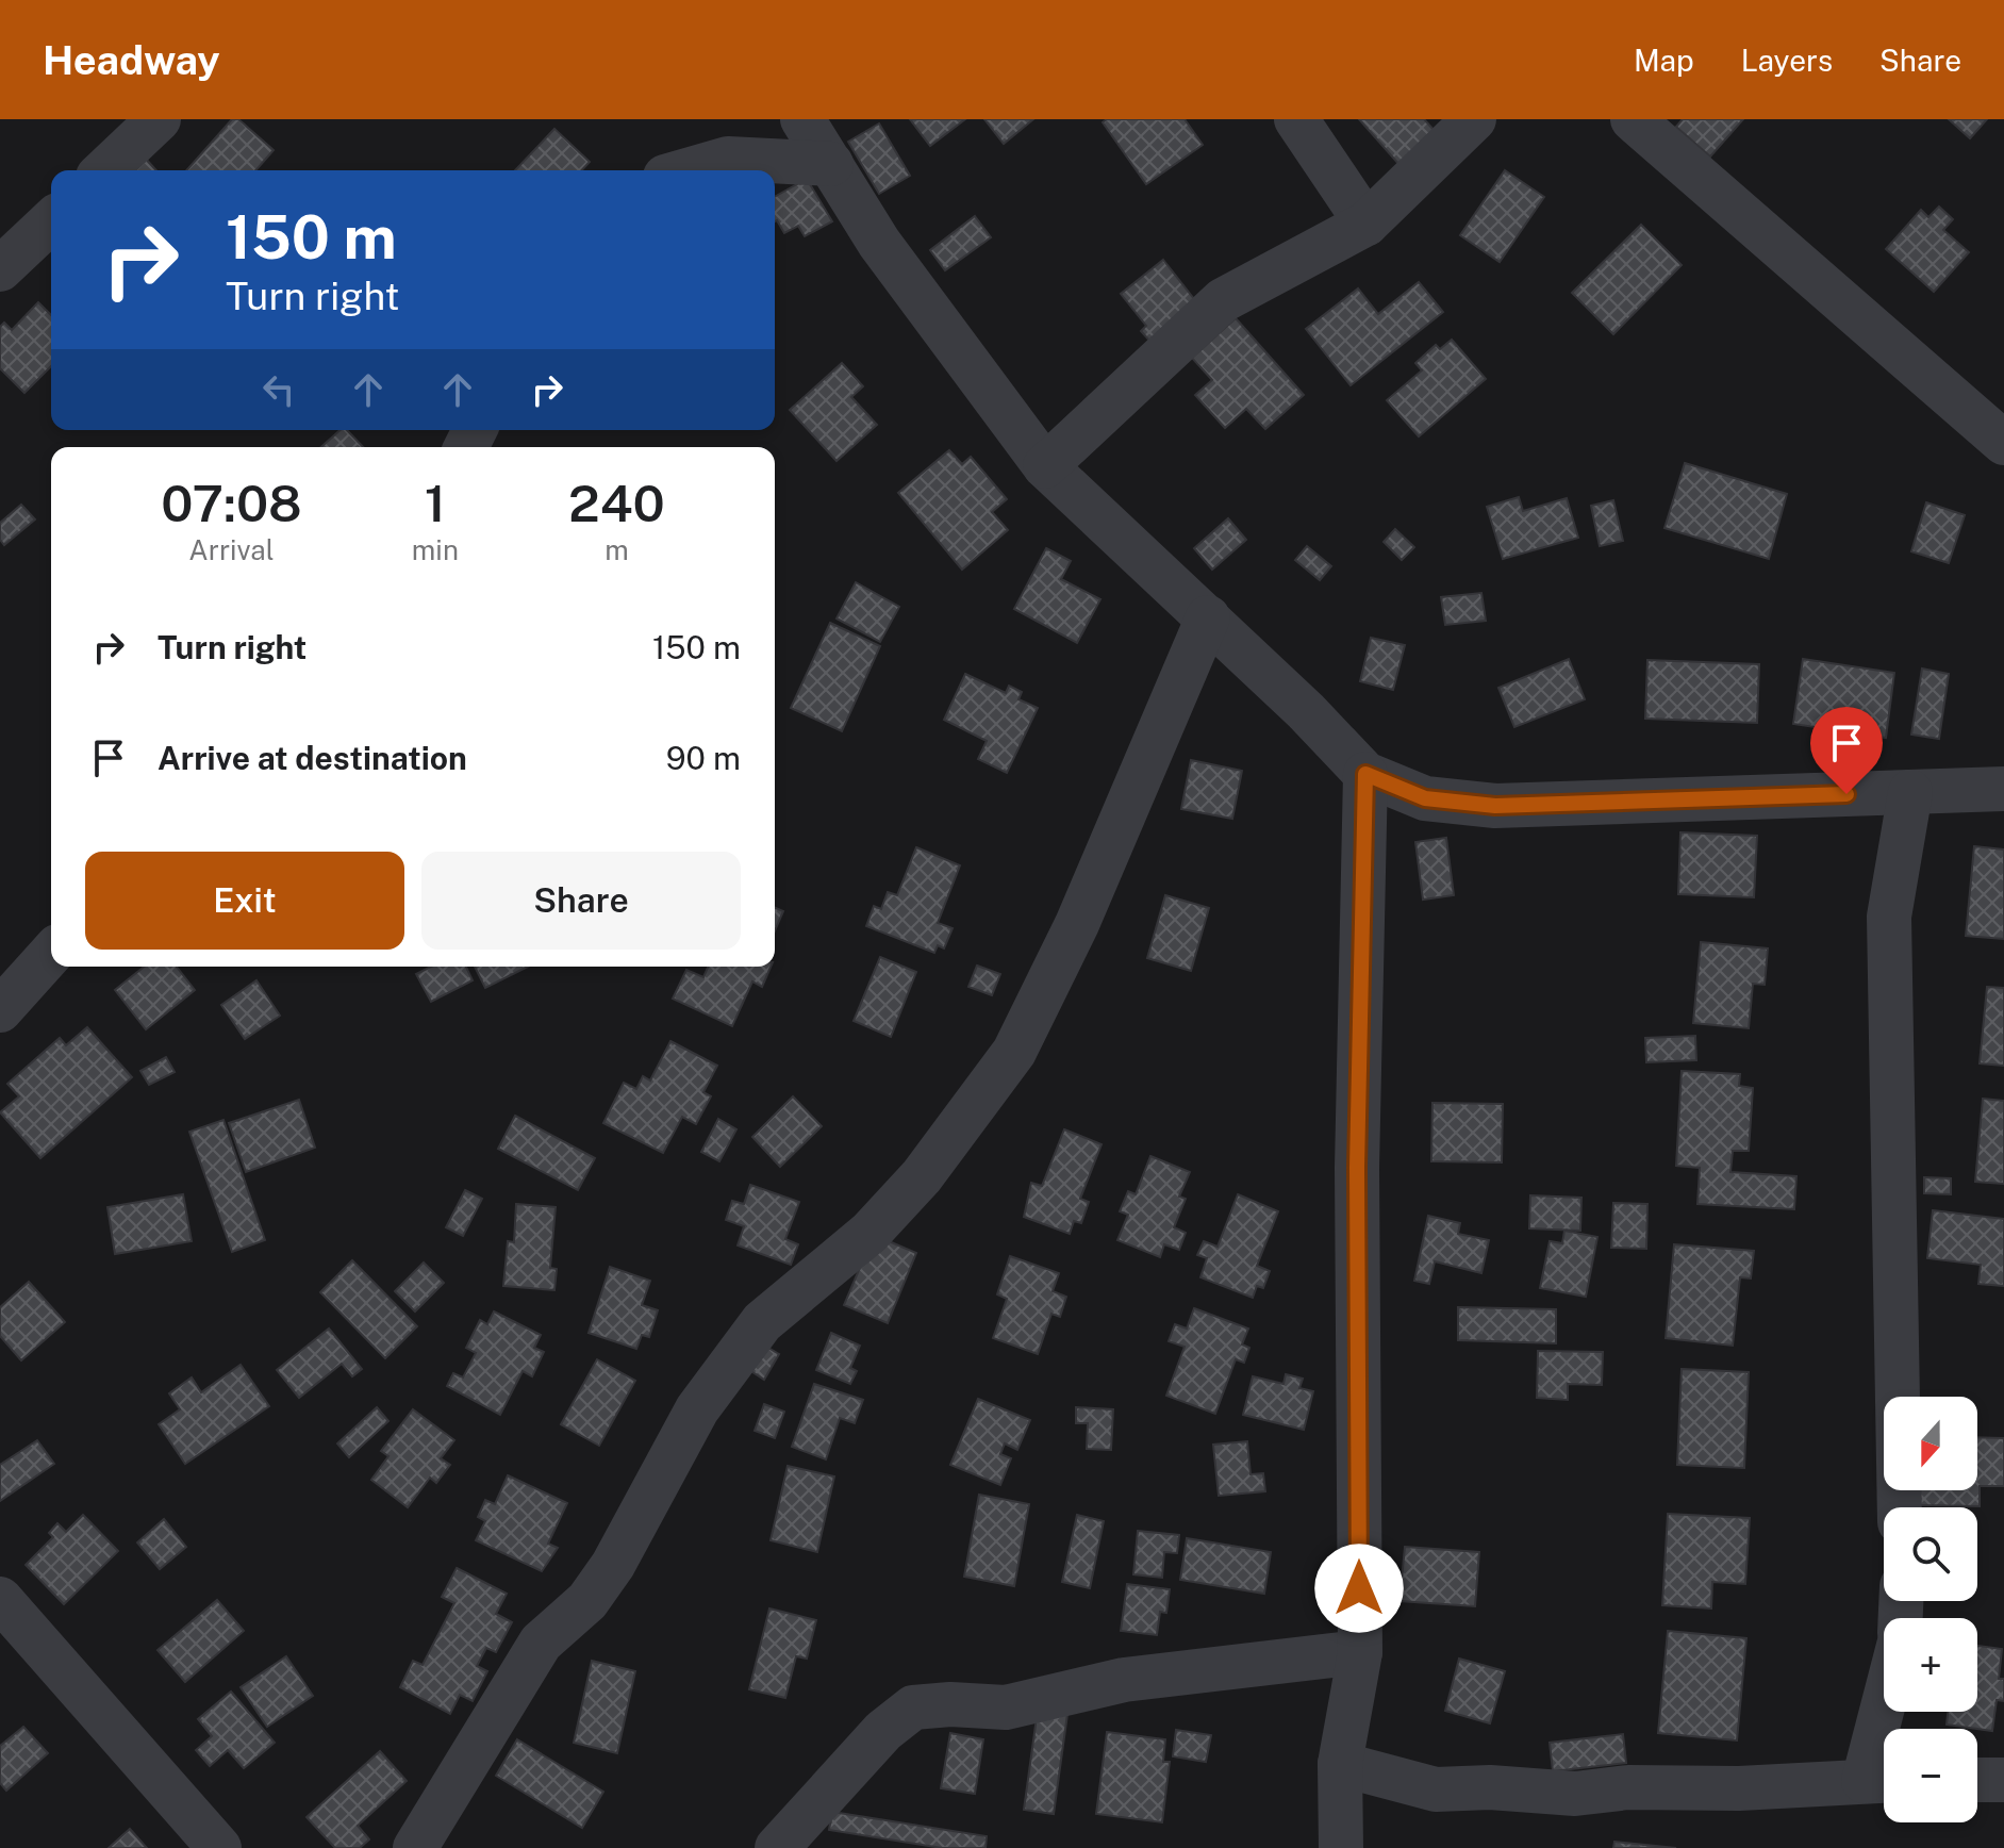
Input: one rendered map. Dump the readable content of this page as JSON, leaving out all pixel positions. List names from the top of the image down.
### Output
{
  "north": "bottom",
  "page": {
    "header": "Headway",
    "nav": ["Map", "Layers", "Share"],
    "turn": ["150 m", "Turn right"],
    "eta": [
      "07:08",
      "Arrival",
      "1",
      "min",
      "240",
      "m"
    ],
    "list": [
      {
        "name": "Turn right",
        "value": "150 m"
      },
      {
        "name": "Arrive at destination",
        "value": "90 m"
      }
    ],
    "buttons": ["Exit", "Share"],
    "map_buttons": ["+", "−"]
  }
}
